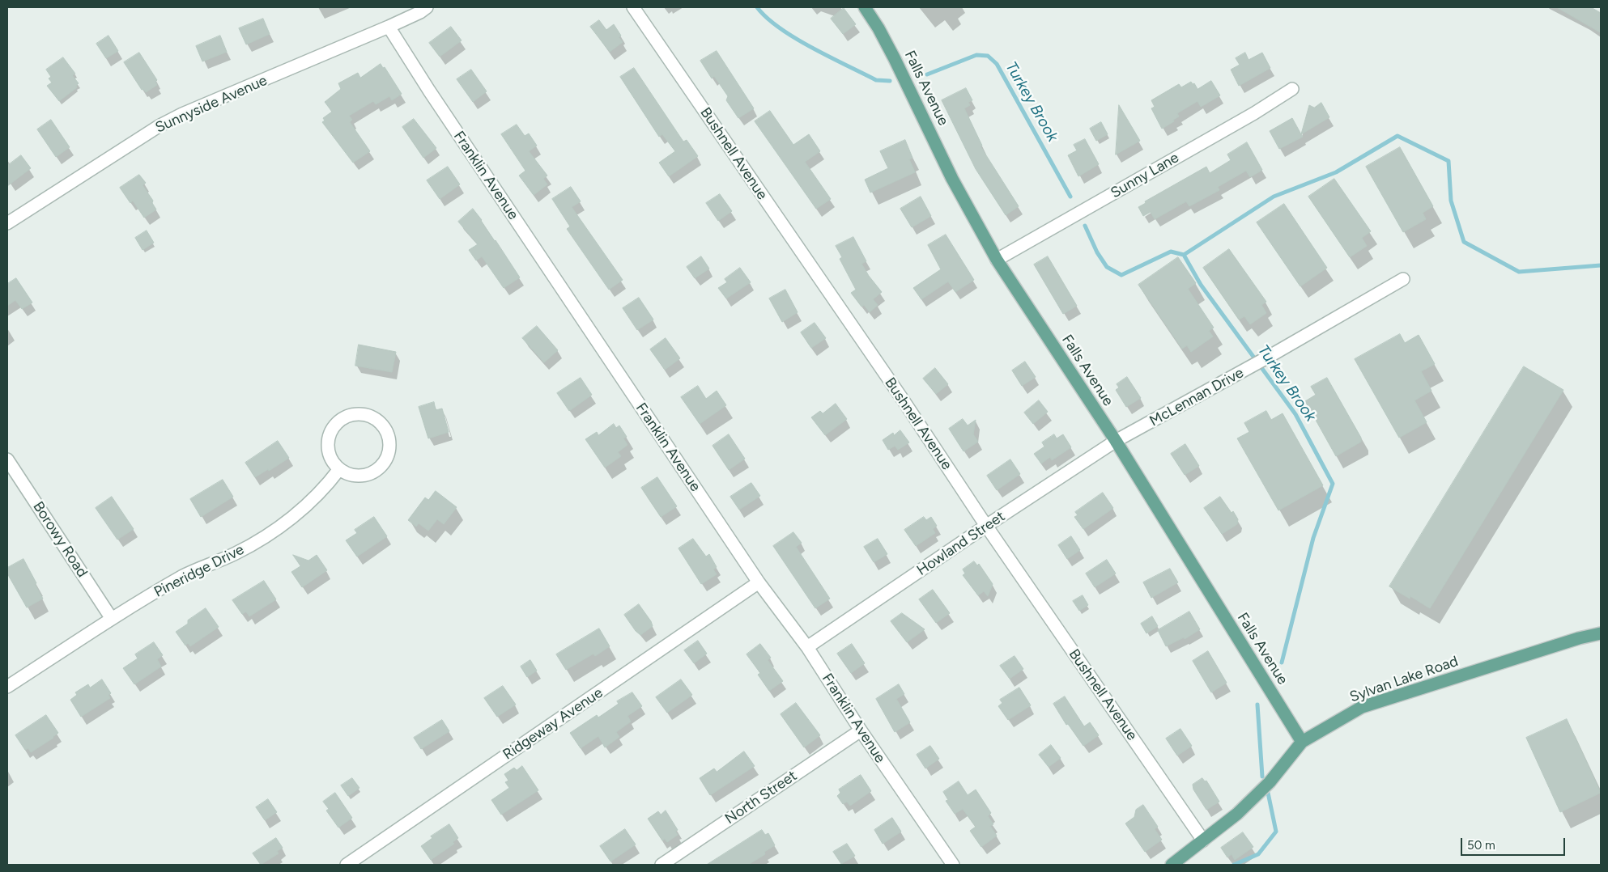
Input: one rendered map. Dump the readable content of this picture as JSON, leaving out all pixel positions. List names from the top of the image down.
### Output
{
  "streets": {
    "main road": ["Falls Avenue", "Sylvan Lake Road"],
    "street": [
      "Sunnyside Avenue",
      "Bushnell Avenue",
      "Franklin Avenue",
      "Sunny Lane",
      "McLennan Drive",
      "Borowy Road",
      "Howland Street",
      "Pineridge Drive",
      "Ridgeway Avenue",
      "North Street"
    ]
  },
  "crossings": [
    ["Falls Avenue", "Sunny Lane"],
    ["Falls Avenue", "McLennan Drive"],
    ["Falls Avenue", "Howland Street"],
    ["Falls Avenue", "Sylvan Lake Road"],
    ["Sunnyside Avenue", "Franklin Avenue"],
    ["Bushnell Avenue", "Howland Street"],
    ["Bushnell Avenue", "Sylvan Lake Road"],
    ["Franklin Avenue", "Howland Street"],
    ["Franklin Avenue", "Ridgeway Avenue"],
    ["Franklin Avenue", "North Street"],
    ["McLennan Drive", "Howland Street"],
    ["Borowy Road", "Pineridge Drive"]
  ],
  "water": ["Turkey Brook"],
  "scale_bar": "50 m"
}
